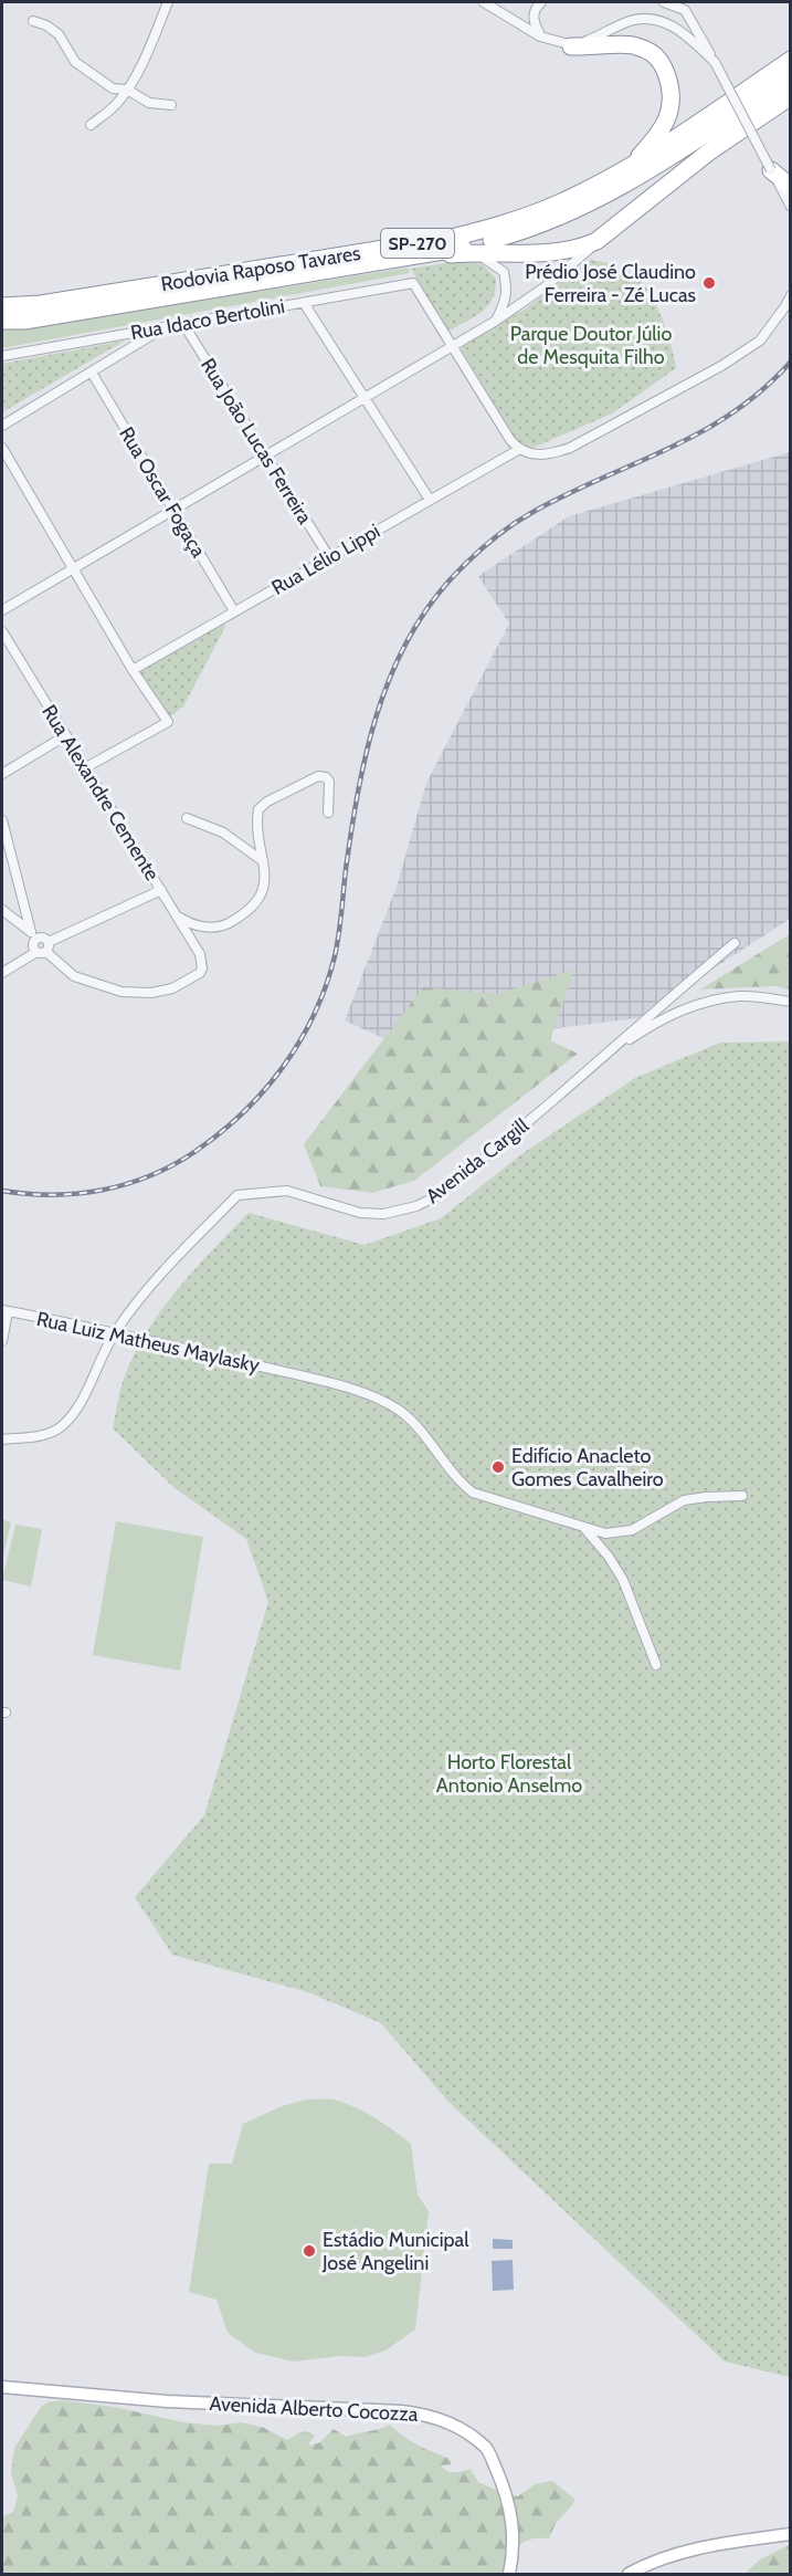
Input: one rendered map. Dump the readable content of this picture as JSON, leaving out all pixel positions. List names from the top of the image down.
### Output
{
  "streets": {
    "highway": ["SP-270", "Rodovia Raposo Tavares"],
    "street": [
      "Rua Idaco Bertolini",
      "Rua João Lucas Ferreira",
      "Rua Oscar Fogaça",
      "Rua Lélio Lippi",
      "Rua Alexandre Cemente",
      "Avenida Cargill",
      "Rua Luiz Matheus Maylasky",
      "Avenida Alberto Cocozza"
    ]
  },
  "crossings": [
    ["Rua Idaco Bertolini", "Rua João Lucas Ferreira"],
    ["Rua João Lucas Ferreira", "Rua Lélio Lippi"],
    ["Rua Oscar Fogaça", "Rua Lélio Lippi"],
    ["Avenida Cargill", "Rua Luiz Matheus Maylasky"]
  ],
  "parks": ["Parque Doutor Júlio de Mesquita Filho", "Horto Florestal Antonio Anselmo"],
  "places": ["Prédio José Claudino Ferreira - Zé Lucas", "Edifício Anacleto Gomes Cavalheiro", "Estádio Municipal José Angelini"]
}
